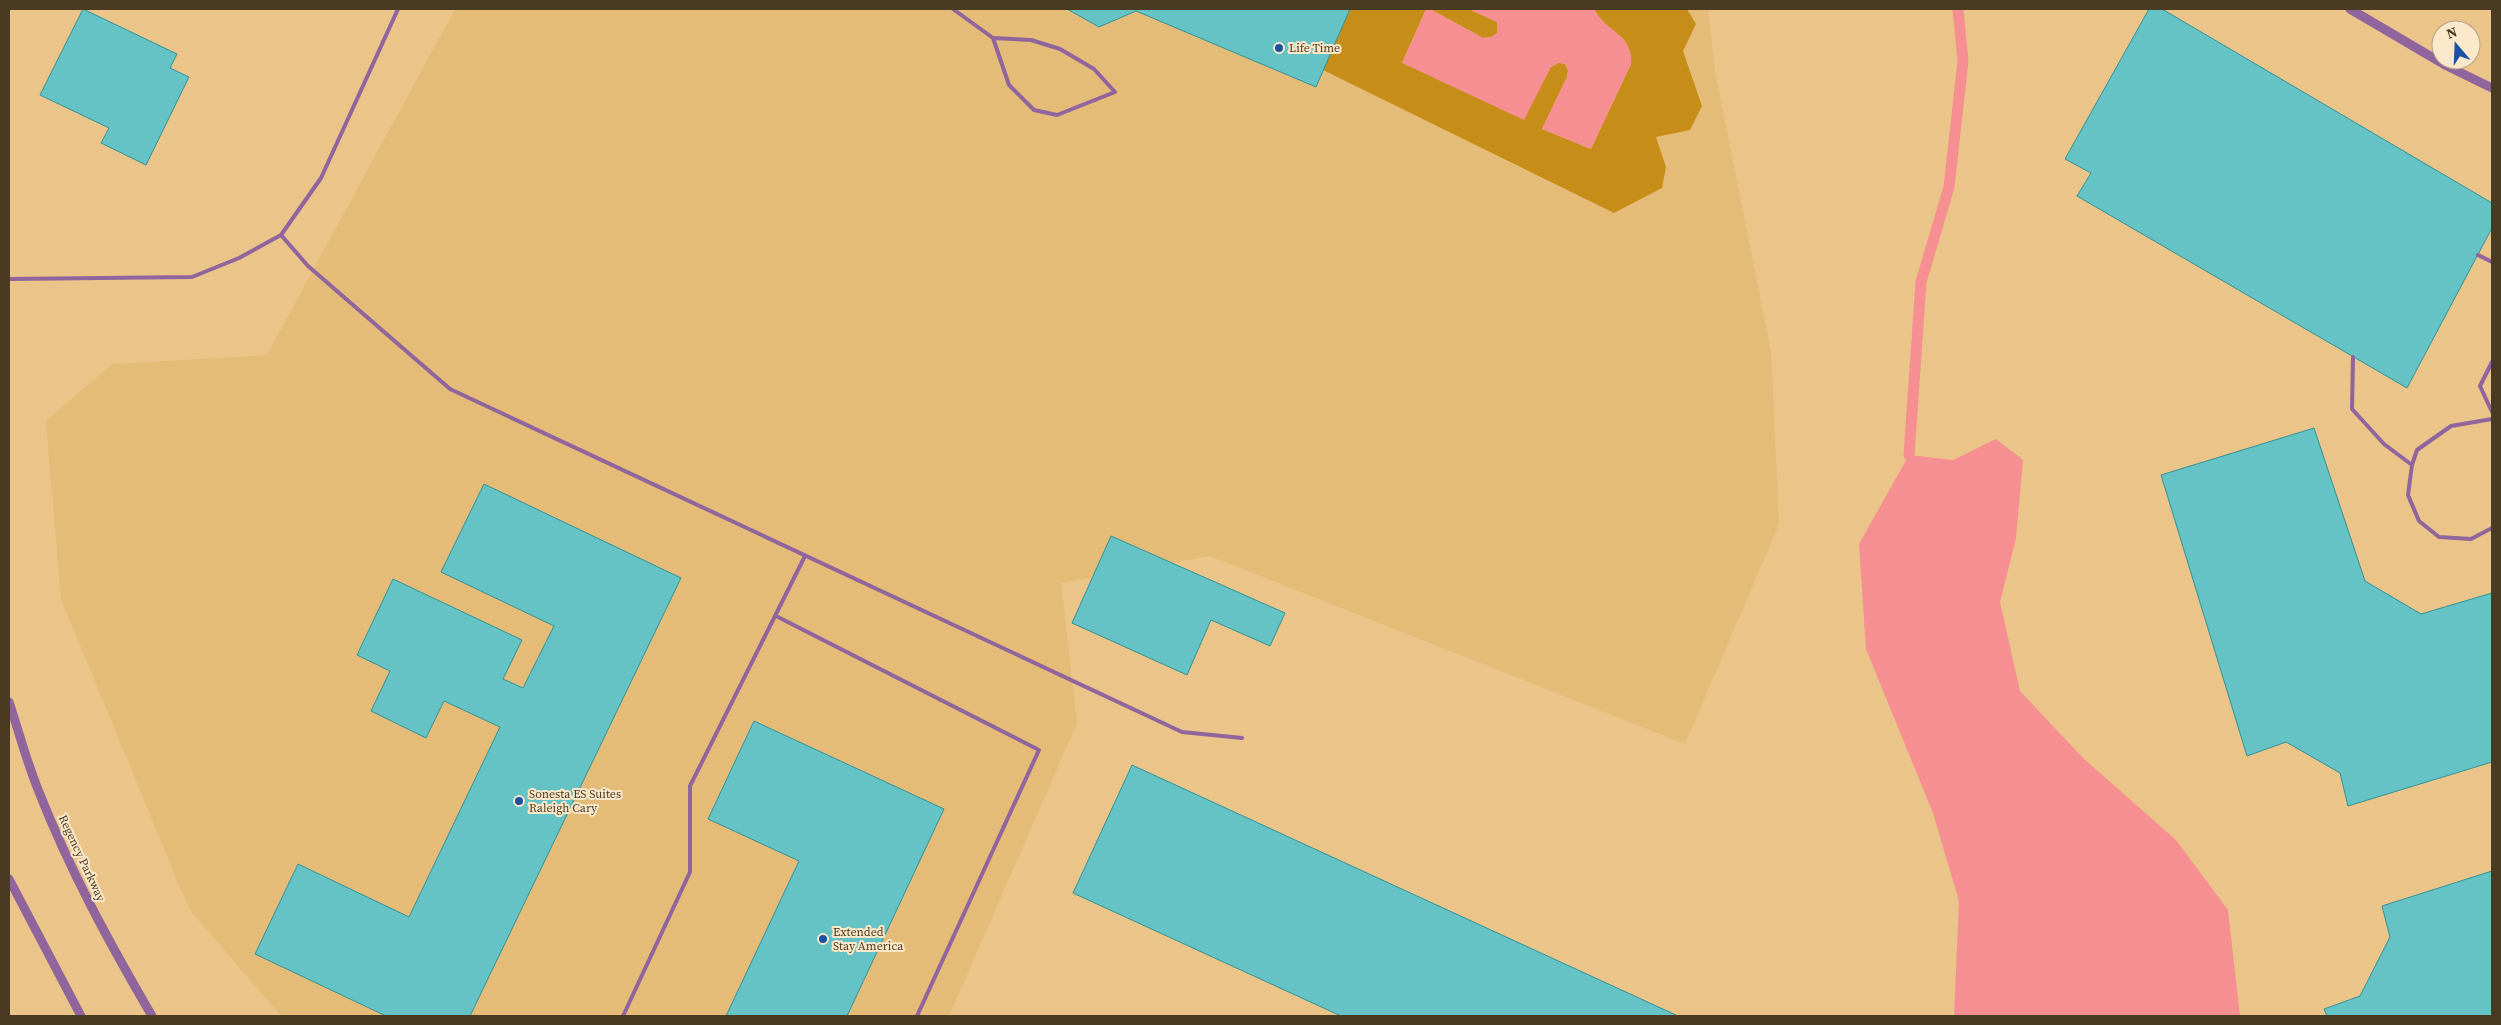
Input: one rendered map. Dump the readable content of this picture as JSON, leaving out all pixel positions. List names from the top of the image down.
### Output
{
  "streets": {
    "street": ["Regency Parkway"]
  },
  "places": ["Life Time", "Sonesta ES Suites Raleigh Cary", "Extended Stay America"],
  "north": "top"
}
